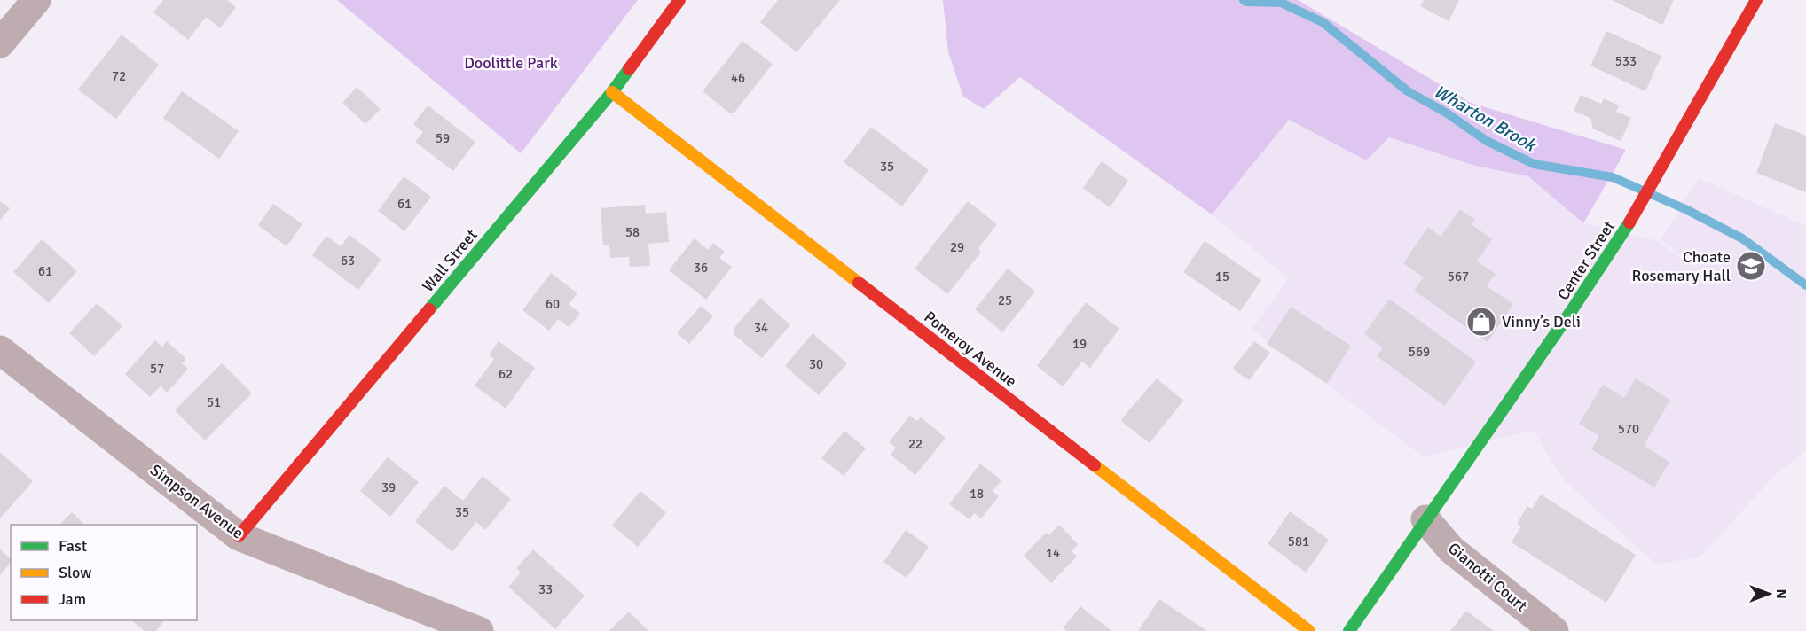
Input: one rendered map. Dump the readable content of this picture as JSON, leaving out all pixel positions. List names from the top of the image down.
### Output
{
  "streets": {
    "street": [
      "Wall Street",
      "Center Street",
      "Pomeroy Avenue",
      "Simpson Avenue",
      "Gianotti Court"
    ]
  },
  "crossings": [
    ["Wall Street", "Pomeroy Avenue"],
    ["Wall Street", "Simpson Avenue"],
    ["Center Street", "Gianotti Court"]
  ],
  "water": ["Wharton Brook"],
  "parks": ["Doolittle Park"],
  "places": {
    "school or university": ["Choate Rosemary Hall"],
    "shop": ["Vinny’s Deli"]
  },
  "house_numbers": [
    "533",
    "72",
    "46",
    "59",
    "35",
    "61",
    "58",
    "29",
    "63",
    "36",
    "61",
    "15",
    "567",
    "25",
    "60",
    "34",
    "19",
    "569",
    "30",
    "57",
    "62",
    "51",
    "570",
    "22",
    "39",
    "18",
    "35",
    "581",
    "14",
    "33"
  ],
  "legend": ["Fast", "Slow", "Jam"],
  "north": "right"
}
